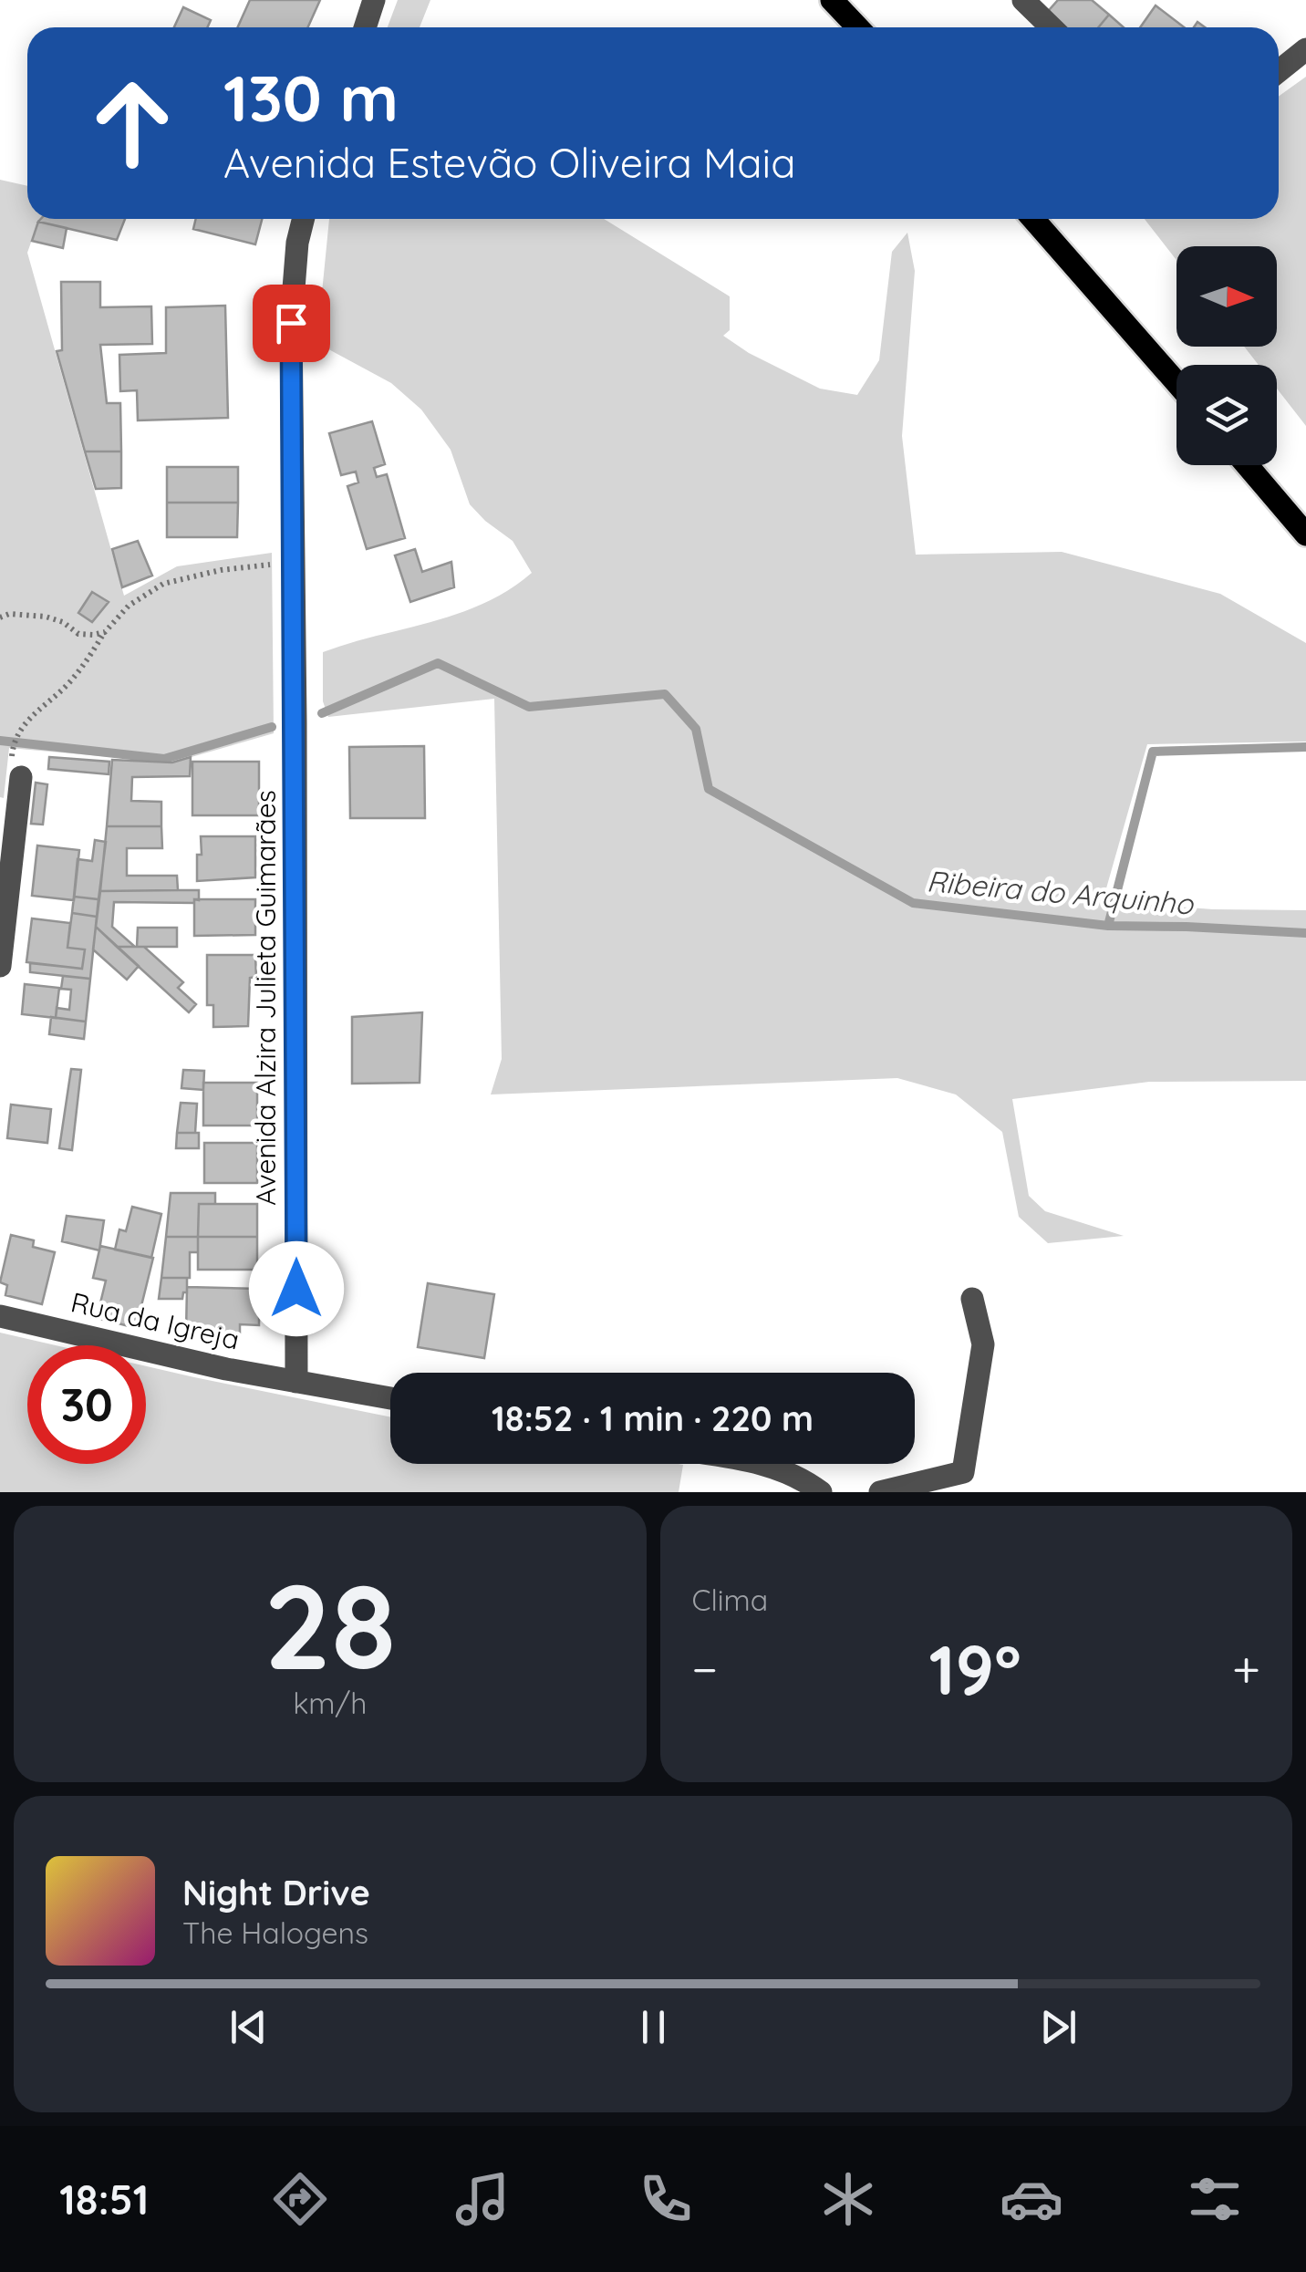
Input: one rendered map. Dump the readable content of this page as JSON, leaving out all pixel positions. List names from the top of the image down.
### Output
{
  "streets": {
    "street": ["Avenida Alzira Julieta Guimarães", "Rua da Igreja"]
  },
  "crossings": [
    ["Avenida Alzira Julieta Guimarães", "Rua da Igreja"]
  ],
  "water": ["Ribeira do Arquinho"],
  "north": "right",
  "page": {
    "turn": ["130 m", "Avenida Estevão Oliveira Maia"],
    "limit": "30",
    "trip": "18:52 · 1 min · 220 m",
    "tile": [
      ["28", "km/h"],
      "Clima"
    ],
    "heat": ["−", "19°", "+"],
    "song": ["Night Drive", "The Halogens"],
    "tabs": "18:51"
  }
}
